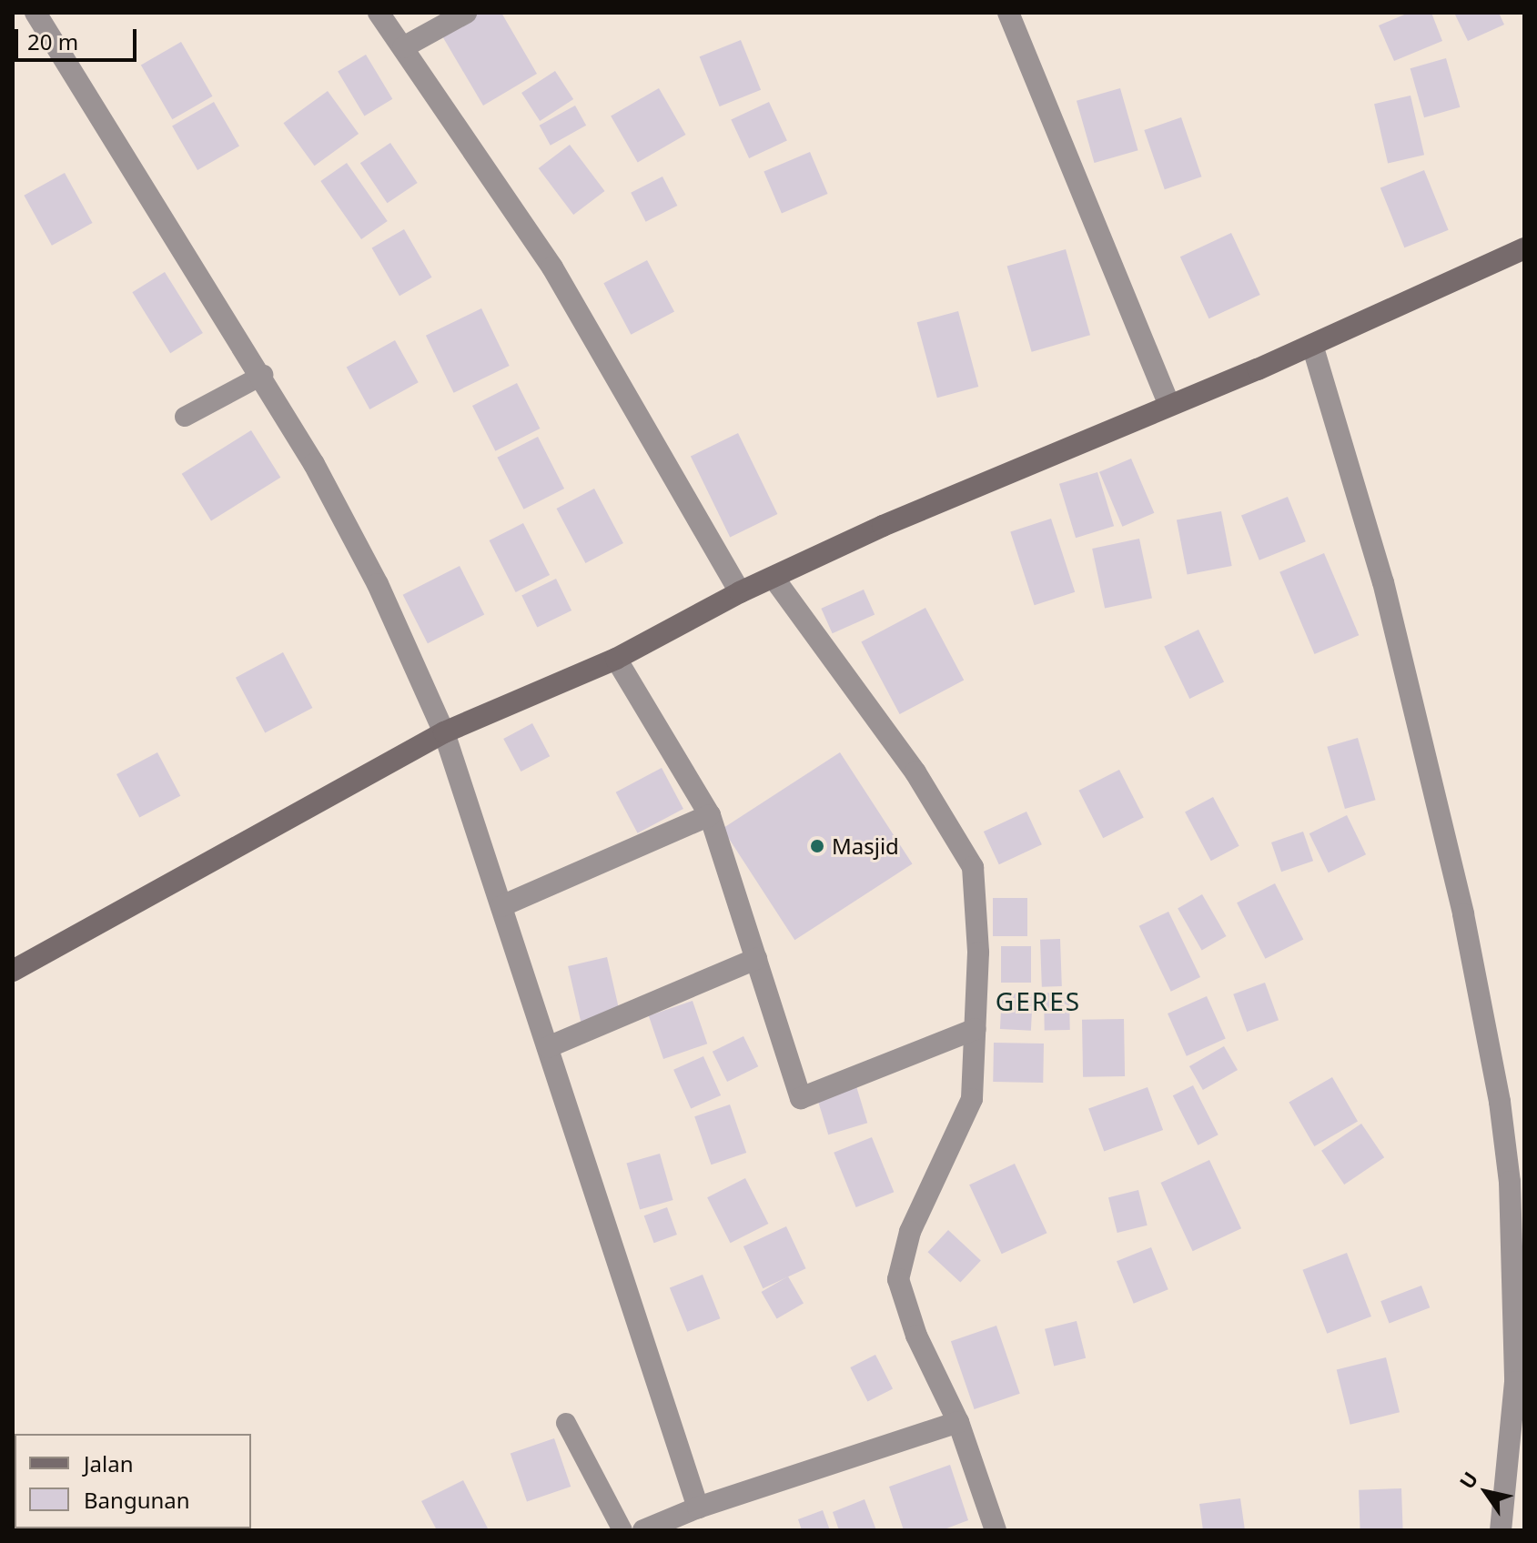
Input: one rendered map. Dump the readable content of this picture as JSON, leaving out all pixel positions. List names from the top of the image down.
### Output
{
  "districts": ["GERES"],
  "places": ["Masjid"],
  "legend": ["Jalan", "Bangunan"],
  "scale_bar": "20 m",
  "north": "top left"
}
